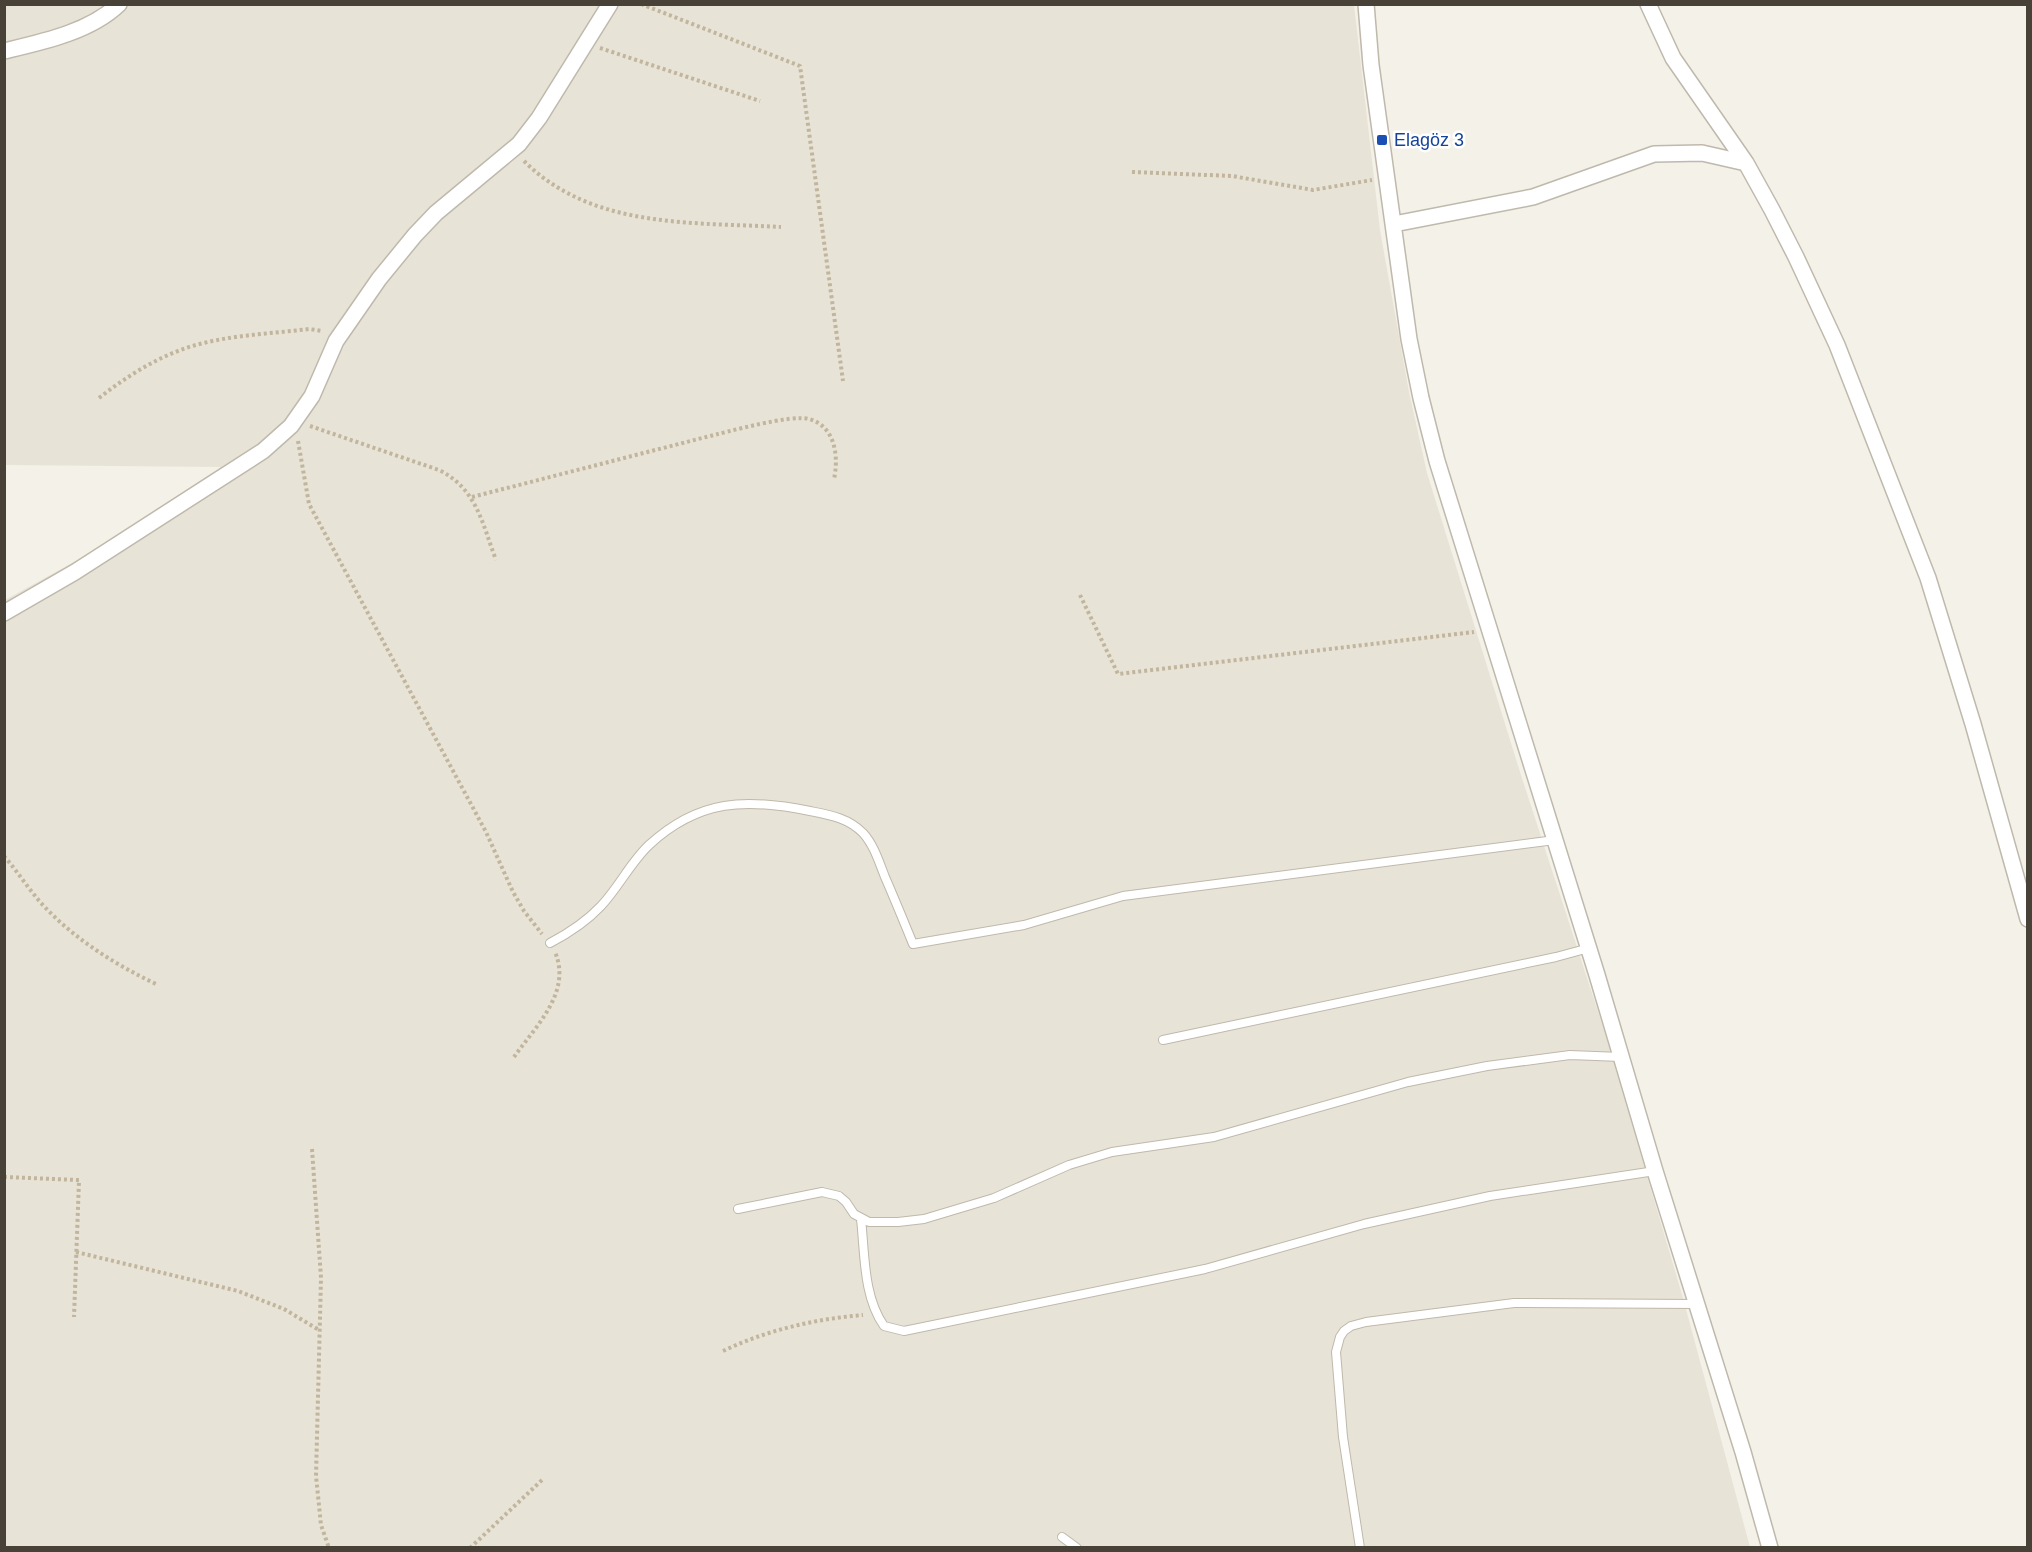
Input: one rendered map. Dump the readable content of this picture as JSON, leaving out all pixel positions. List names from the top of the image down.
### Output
{
  "places": {
    "transit": ["Elagöz 3"]
  }
}
